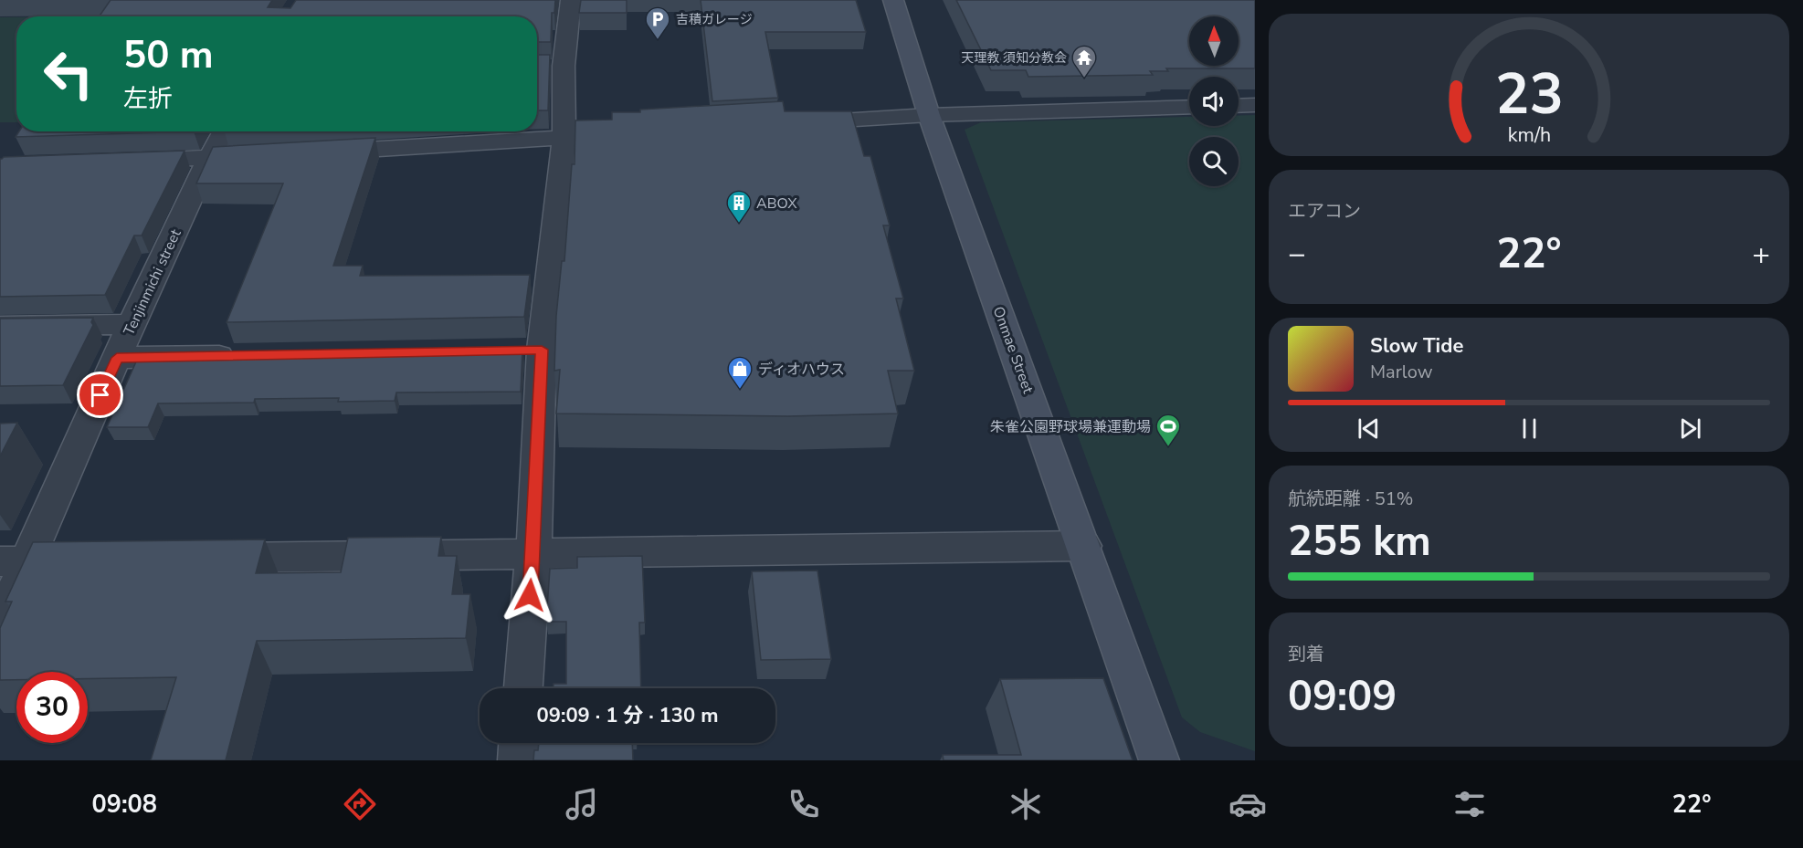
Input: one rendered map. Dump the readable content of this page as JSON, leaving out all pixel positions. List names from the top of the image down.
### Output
{
  "streets": {
    "street": ["Tenjinmichi street", "Onmae Street"]
  },
  "places": {
    "parking": ["吉積ガレージ"],
    "temple": ["天理教 須知分教会"],
    "building": ["ABOX"],
    "shop": ["ディオハウス"],
    "sports": ["朱雀公園野球場兼運動場"]
  },
  "north": "top",
  "page": {
    "turn": ["50 m", "左折"],
    "tile": [
      "エアコン",
      ["航続距離 · 51%", "255 km"],
      ["到着", "09:09"]
    ],
    "heat": ["−", "22°", "+"],
    "song": ["Slow Tide", "Marlow"],
    "limit": "30",
    "trip": "09:09 · 1 分 · 130 m",
    "tabs": ["09:08", "22°"],
    "gauge": ["23", "km/h"]
  }
}
